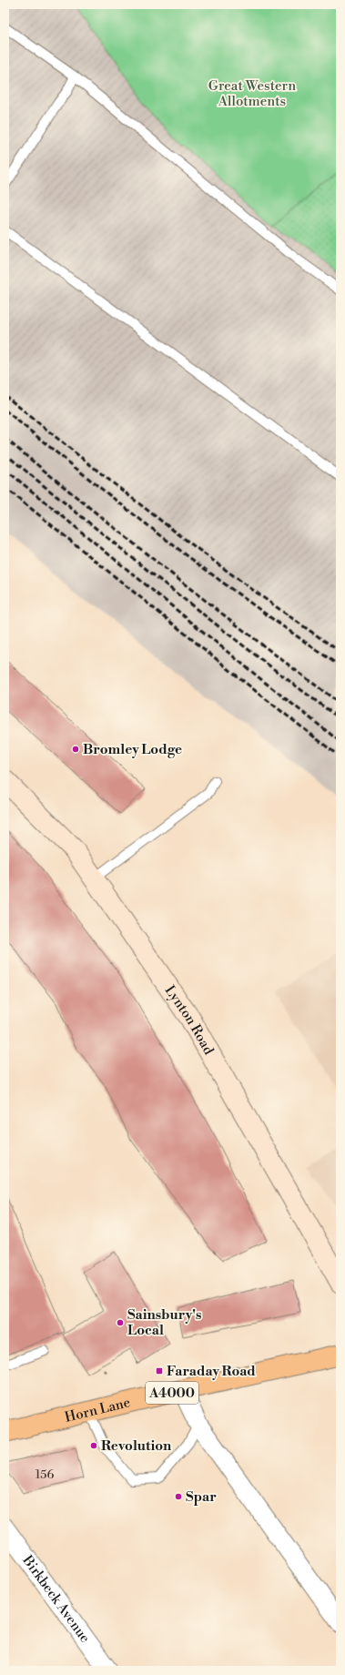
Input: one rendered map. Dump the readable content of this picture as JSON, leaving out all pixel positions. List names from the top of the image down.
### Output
{
  "streets": {
    "main road": ["A4000", "Horn Lane"],
    "street": ["Lynton Road", "Birkbeck Avenue"]
  },
  "parks": ["Great Western Allotments"],
  "places": {
    "other": [
      "Bromley Lodge",
      "Sainsbury's Local",
      "Revolution",
      "Spar"
    ],
    "transit": ["Faraday Road"]
  },
  "house_numbers": ["156"]
}
